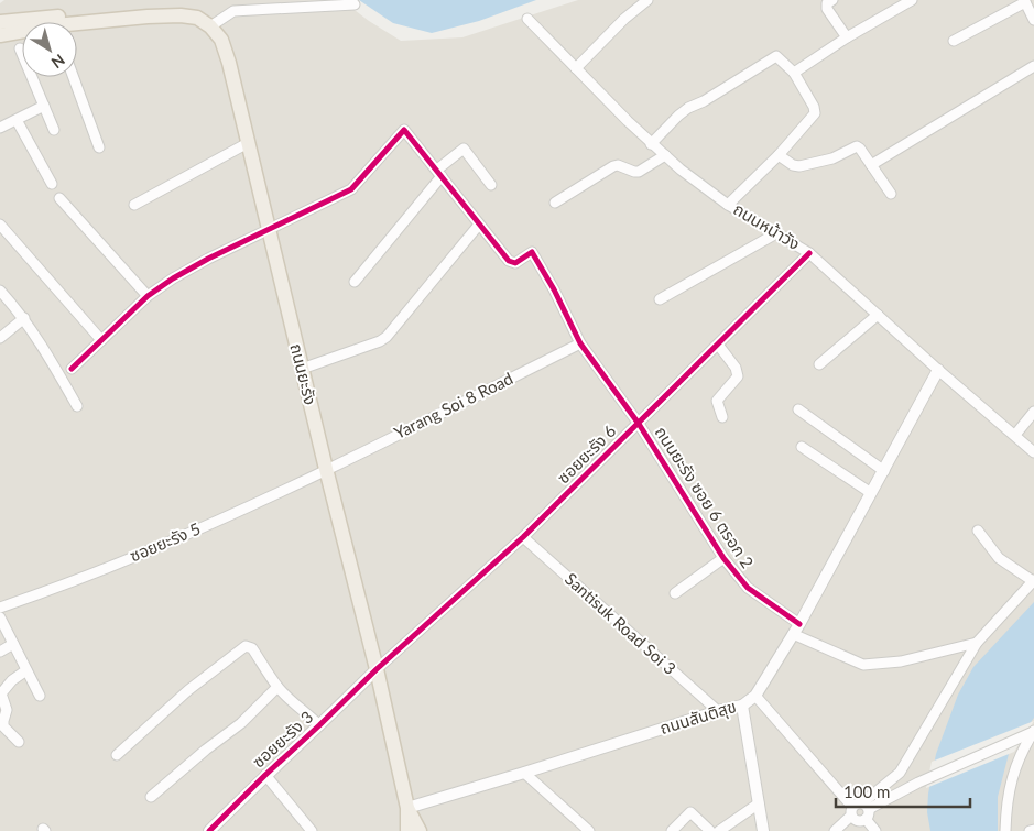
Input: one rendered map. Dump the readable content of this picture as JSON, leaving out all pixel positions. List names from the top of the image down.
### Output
{
  "streets": {
    "main road": ["ถนนยะรัง"],
    "street": [
      "ถนนหน้าวัง",
      "Yarang Soi 8 Road",
      "ซอยยะรัง 6",
      "ถนนยะรัง ซอย 6 ตรอก 2",
      "ซอยยะรัง 5",
      "Santisuk Road Soi 3",
      "ถนนสันติสุข",
      "ซอยยะรัง 3"
    ]
  },
  "crossings": [
    ["ถนนหน้าวัง", "ซอยยะรัง 6"],
    ["ถนนหน้าวัง", "ถนนสันติสุข"],
    ["ถนนยะรัง", "Yarang Soi 8 Road"],
    ["ถนนยะรัง", "ซอยยะรัง 6"],
    ["ถนนยะรัง", "ซอยยะรัง 5"],
    ["ถนนยะรัง", "ถนนสันติสุข"],
    ["ถนนยะรัง", "ซอยยะรัง 3"],
    ["Yarang Soi 8 Road", "ถนนยะรัง ซอย 6 ตรอก 2"],
    ["Yarang Soi 8 Road", "ซอยยะรัง 5"],
    ["ซอยยะรัง 6", "ถนนยะรัง ซอย 6 ตรอก 2"],
    ["ซอยยะรัง 6", "Santisuk Road Soi 3"],
    ["ซอยยะรัง 6", "ซอยยะรัง 3"],
    ["ถนนยะรัง ซอย 6 ตรอก 2", "ถนนสันติสุข"],
    ["Santisuk Road Soi 3", "ถนนสันติสุข"]
  ],
  "scale_bar": "100 m",
  "north": "bottom right"
}
